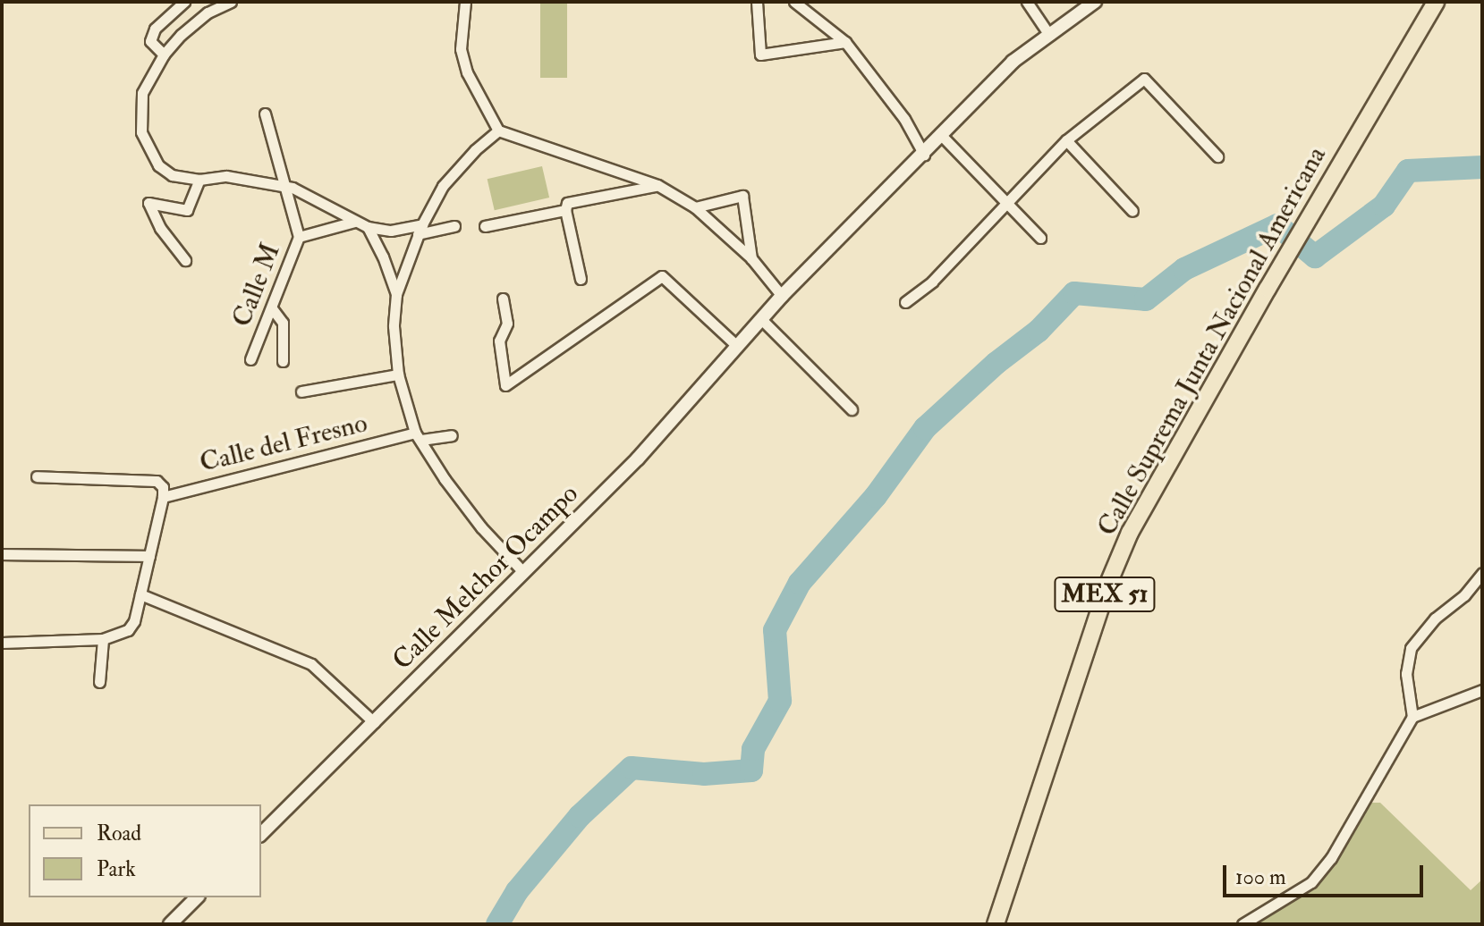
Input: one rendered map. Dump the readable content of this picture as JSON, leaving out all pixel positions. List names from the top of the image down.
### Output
{
  "streets": {
    "main road": ["Calle Suprema Junta Nacional Americana", "MEX 51"],
    "street": ["Calle M", "Calle del Fresno", "Calle Melchor Ocampo"]
  },
  "legend": ["Road", "Park"],
  "scale_bar": "100 m"
}
